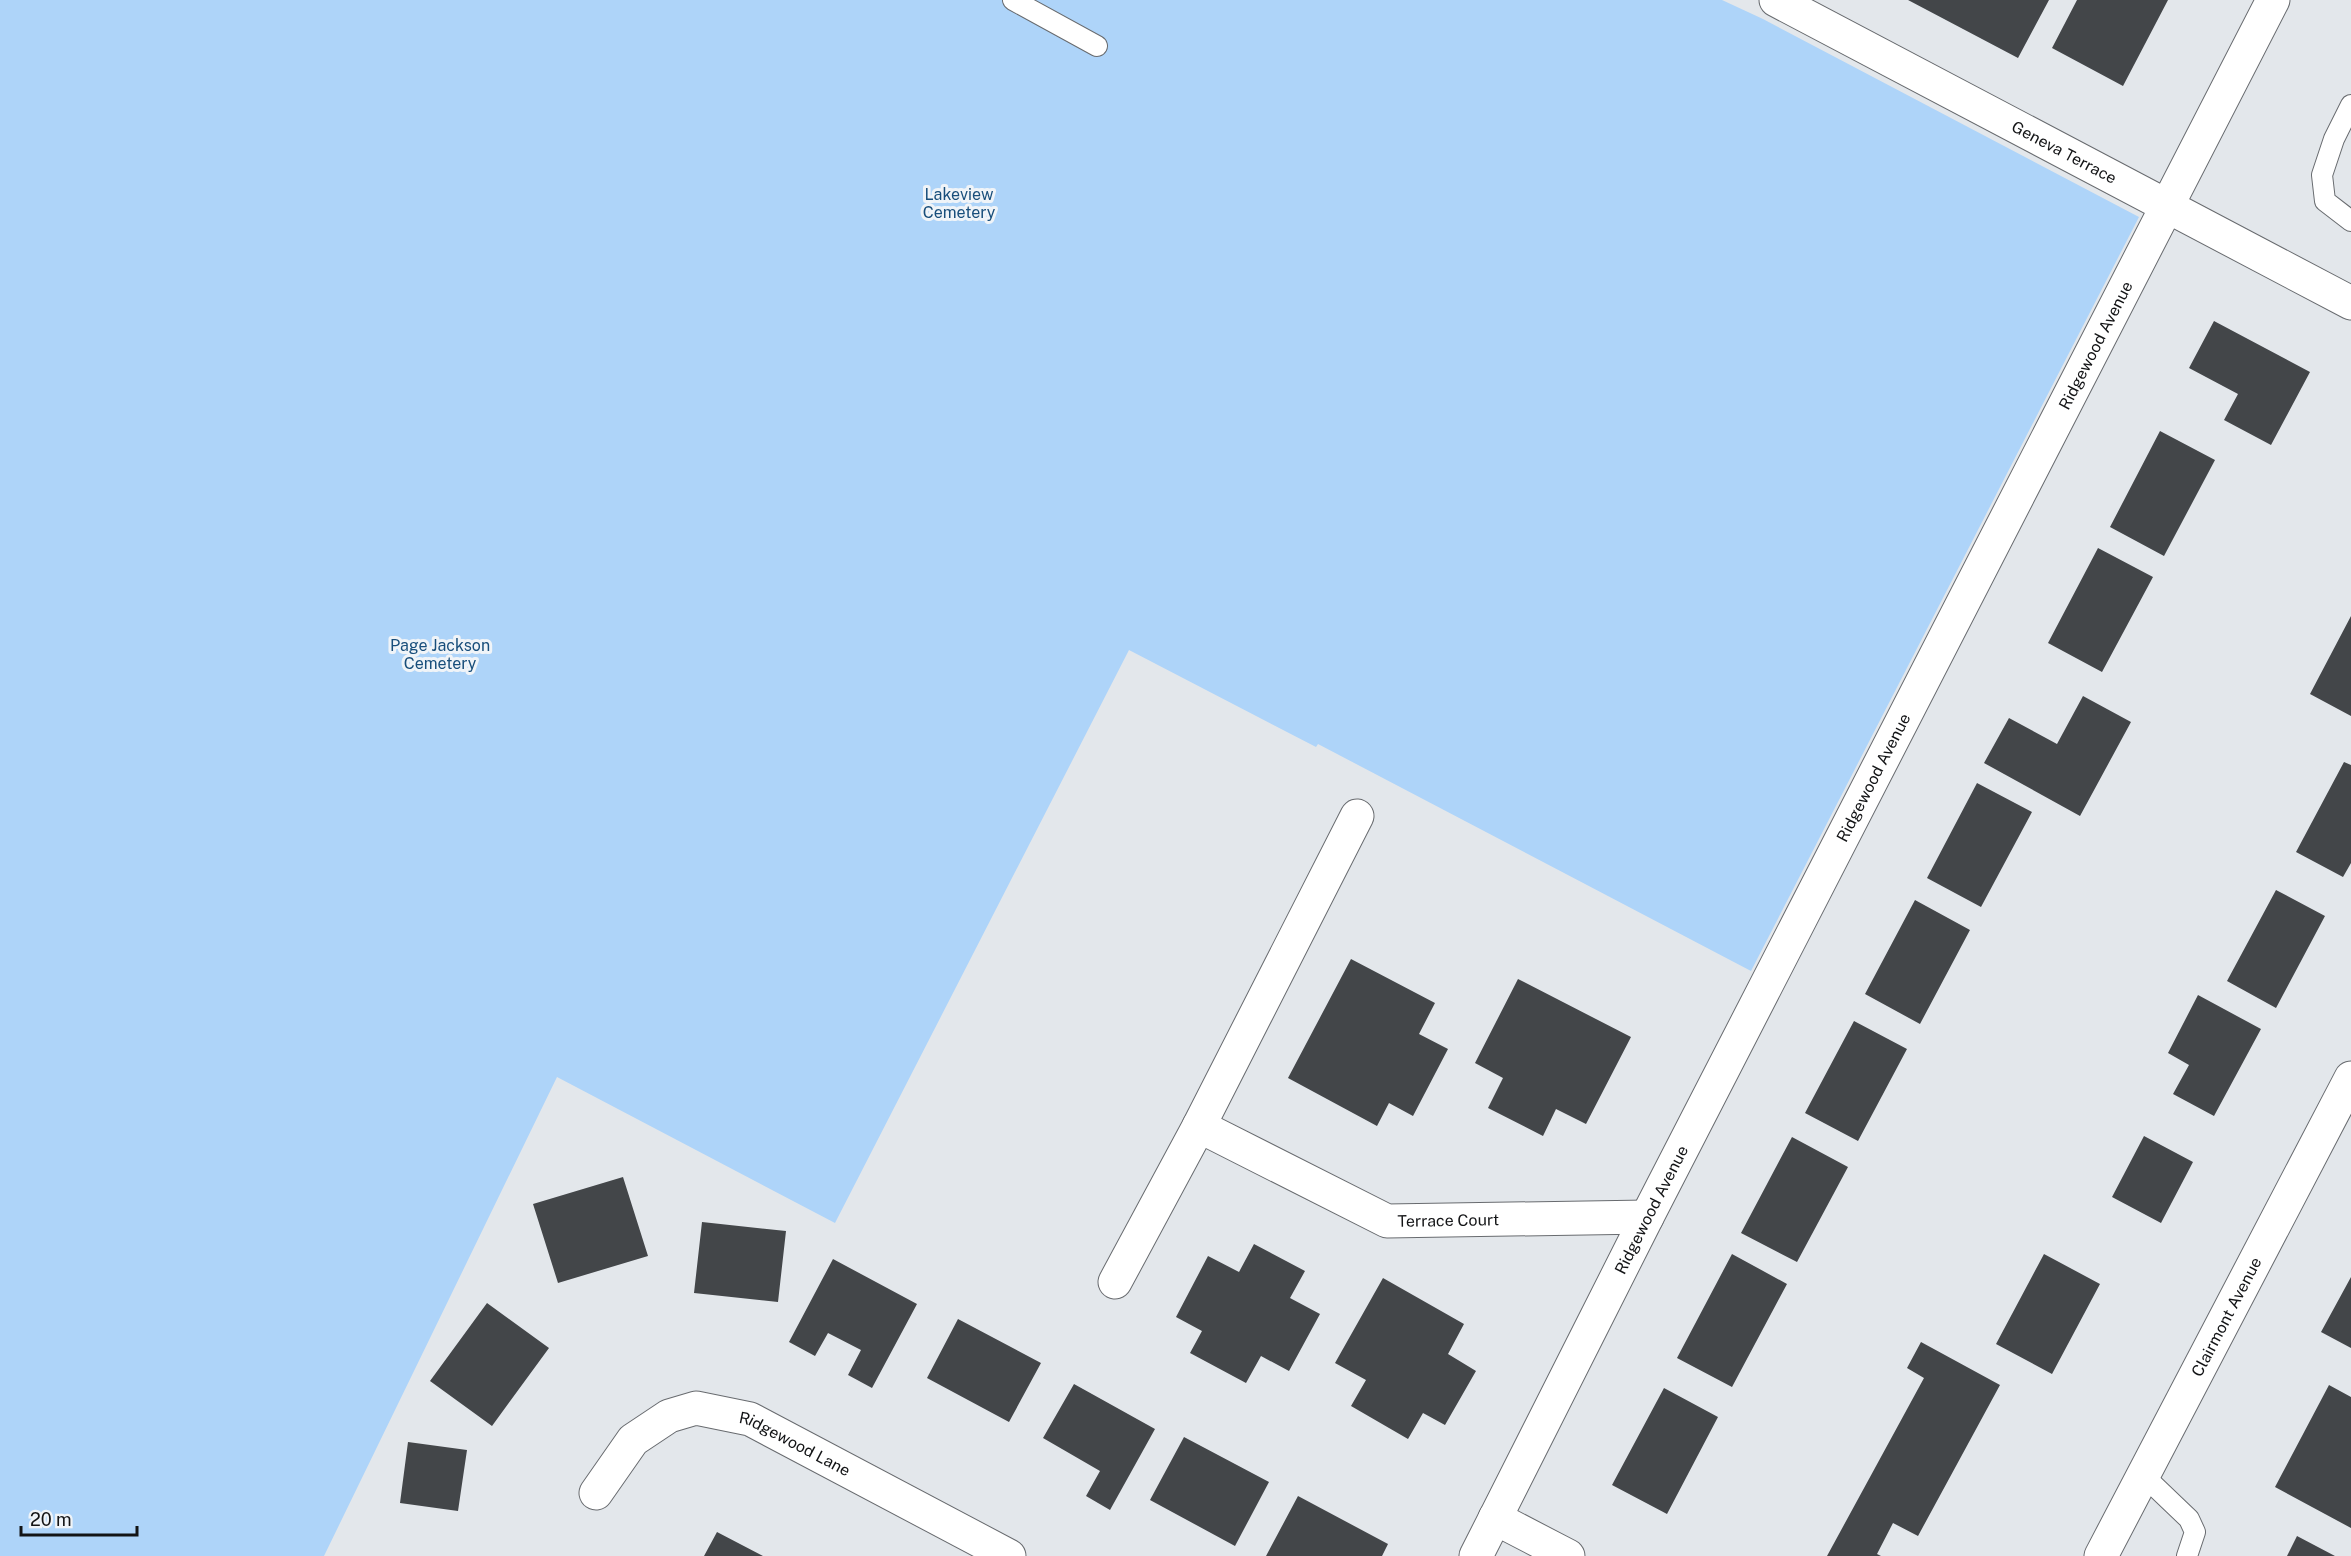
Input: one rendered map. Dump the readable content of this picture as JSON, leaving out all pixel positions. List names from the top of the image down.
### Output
{
  "streets": {
    "street": [
      "Geneva Terrace",
      "Ridgewood Avenue",
      "Terrace Court",
      "Clairmont Avenue",
      "Ridgewood Lane"
    ]
  },
  "crossings": [
    ["Geneva Terrace", "Ridgewood Avenue"],
    ["Ridgewood Avenue", "Terrace Court"]
  ],
  "parks": ["Lakeview Cemetery", "Page Jackson Cemetery"],
  "scale_bar": "20 m"
}
